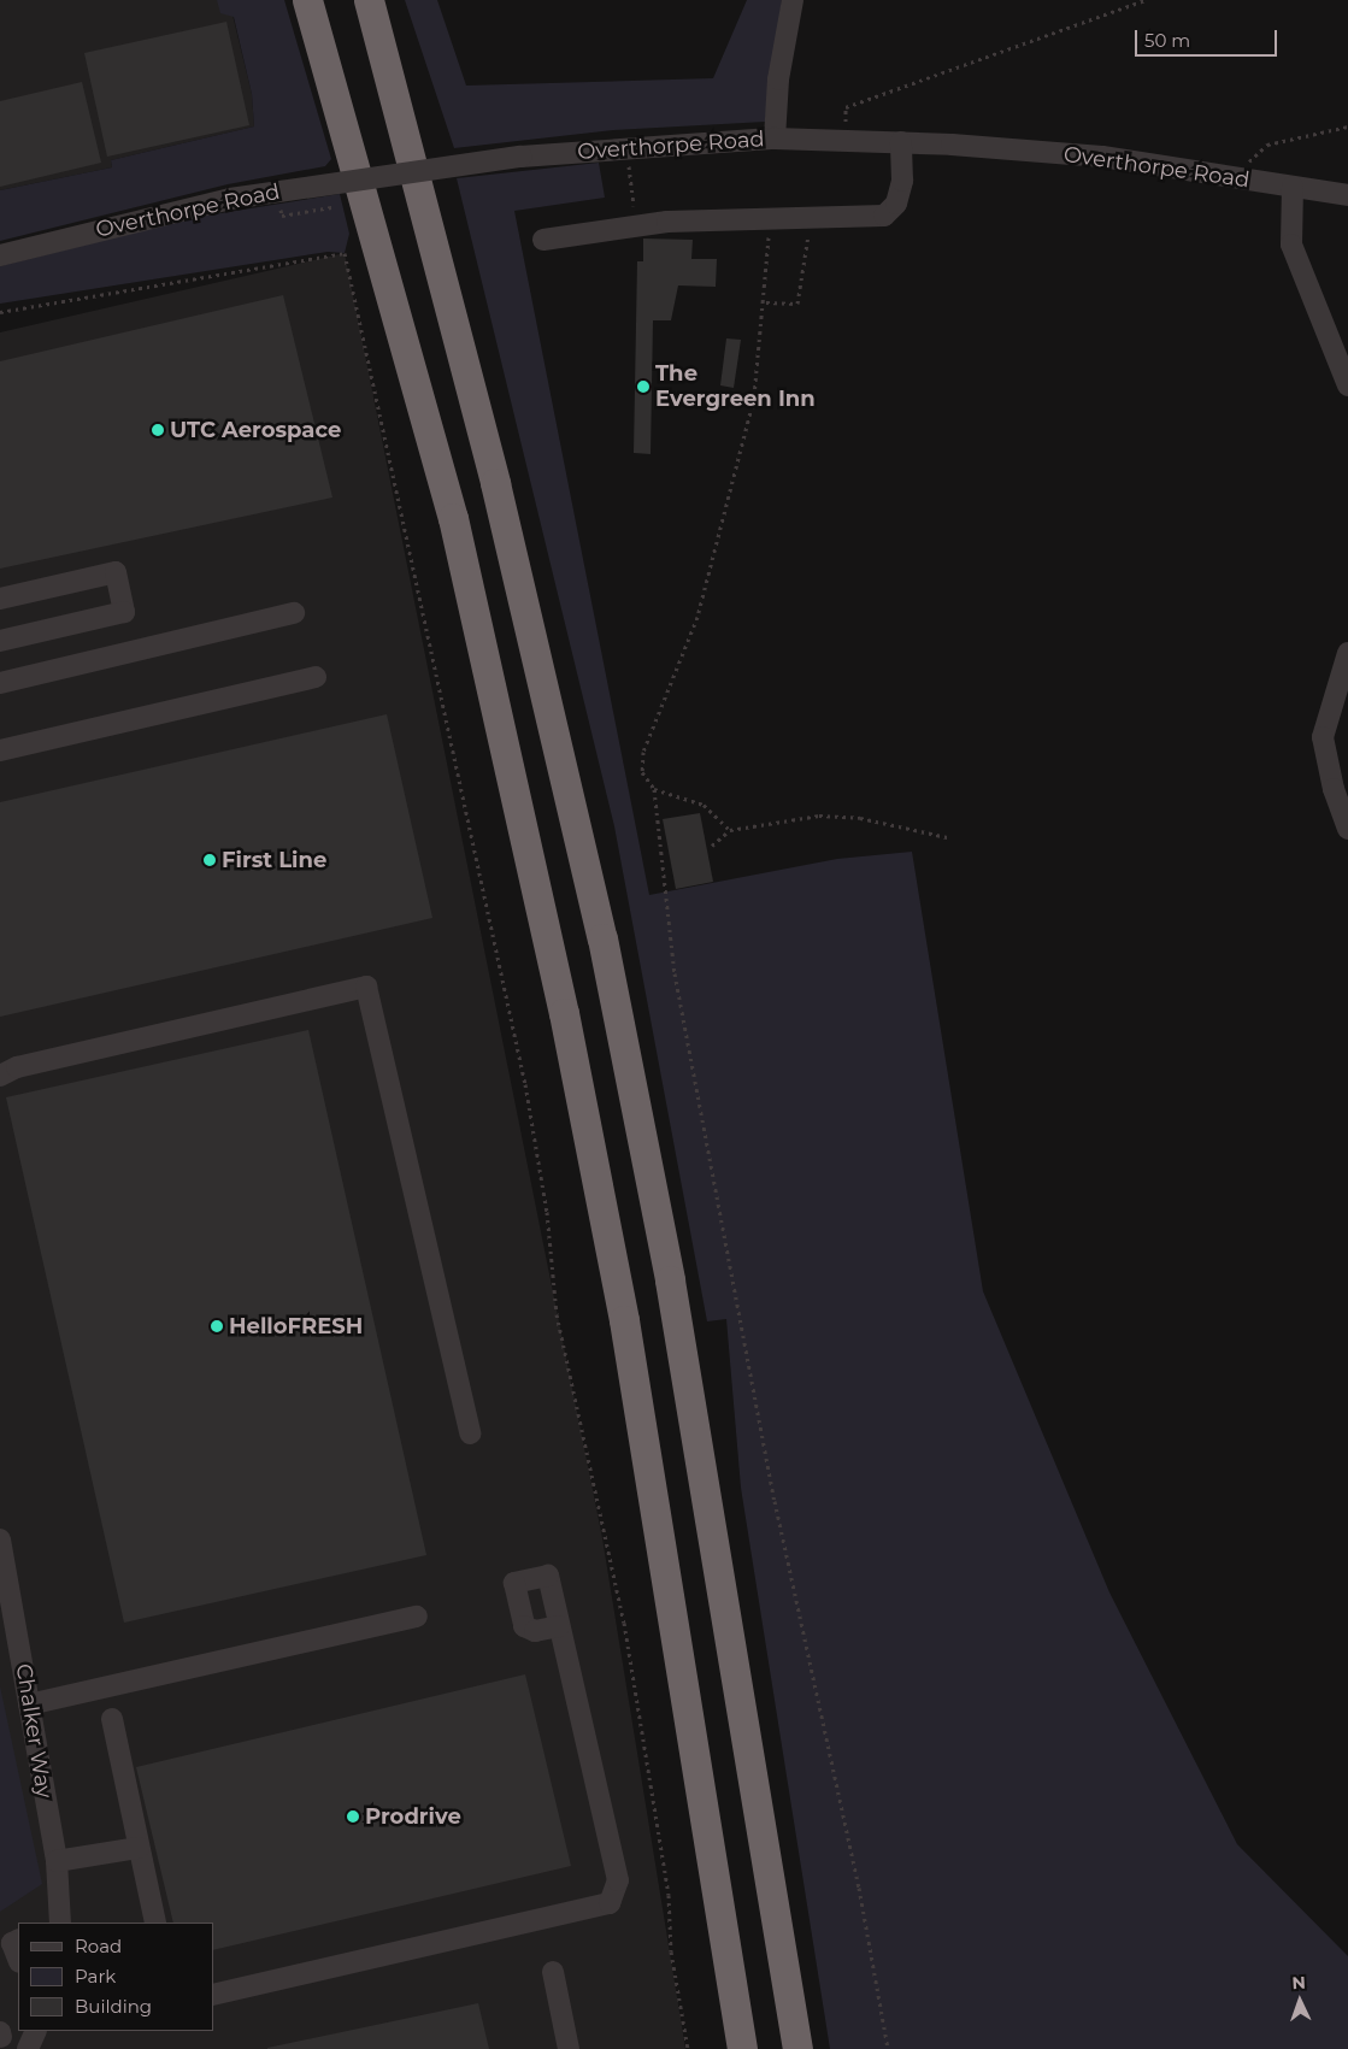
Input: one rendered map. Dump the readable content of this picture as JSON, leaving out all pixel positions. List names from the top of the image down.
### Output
{
  "streets": {
    "street": ["Overthorpe Road", "Chalker Way"]
  },
  "places": [
    "The Evergreen Inn",
    "UTC Aerospace",
    "First Line",
    "HelloFRESH",
    "Prodrive"
  ],
  "legend": ["Road", "Park", "Building"],
  "scale_bar": "50 m",
  "north": "top"
}
